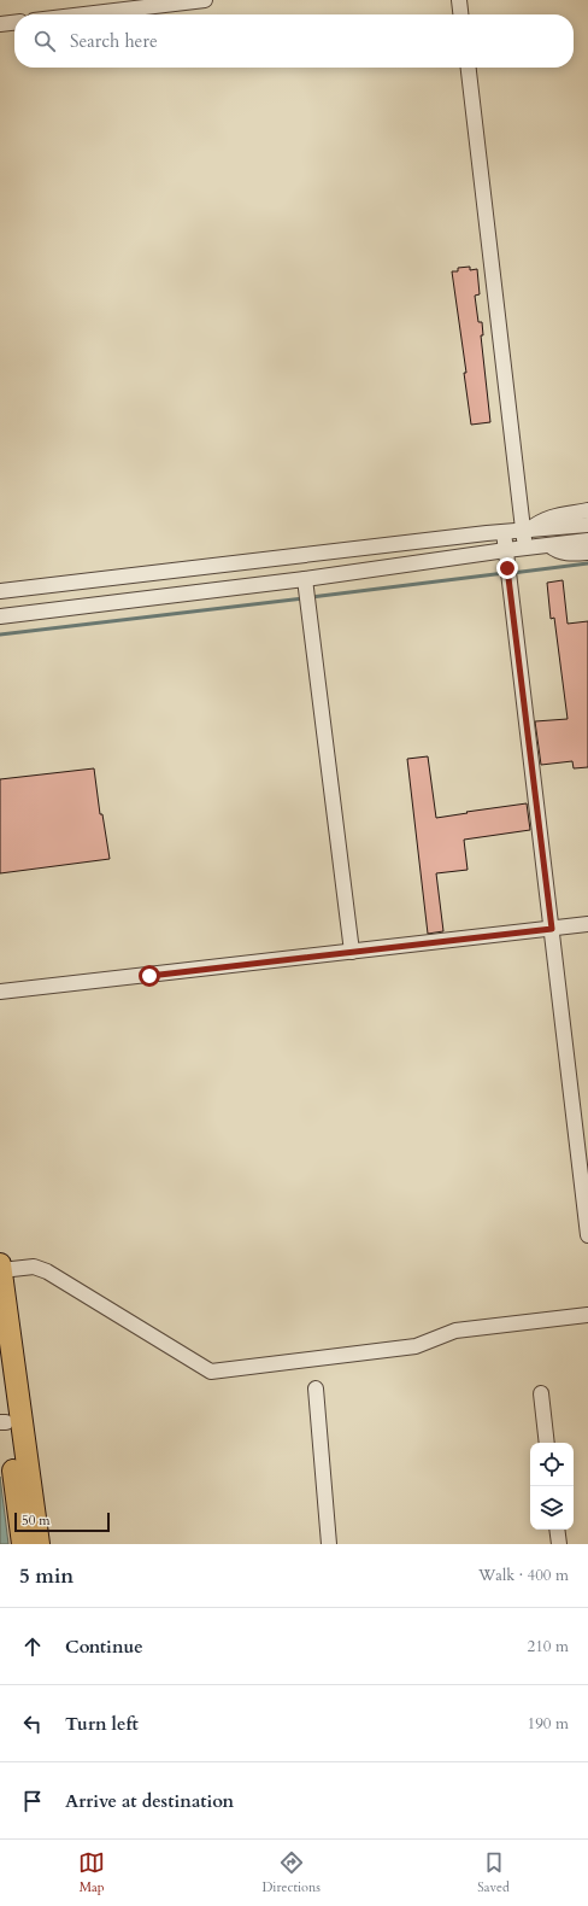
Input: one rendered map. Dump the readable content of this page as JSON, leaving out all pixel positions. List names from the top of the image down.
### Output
{
  "scale_bar": "50 m",
  "page": {
    "search": "Search here",
    "scale": "50 m",
    "heading": ["5 min", "Walk · 400 m"],
    "list": [
      ["Continue", "210 m"],
      ["Turn left", "190 m"],
      "Arrive at destination"
    ],
    "nav": ["Map", "Directions", "Saved"]
  }
}
